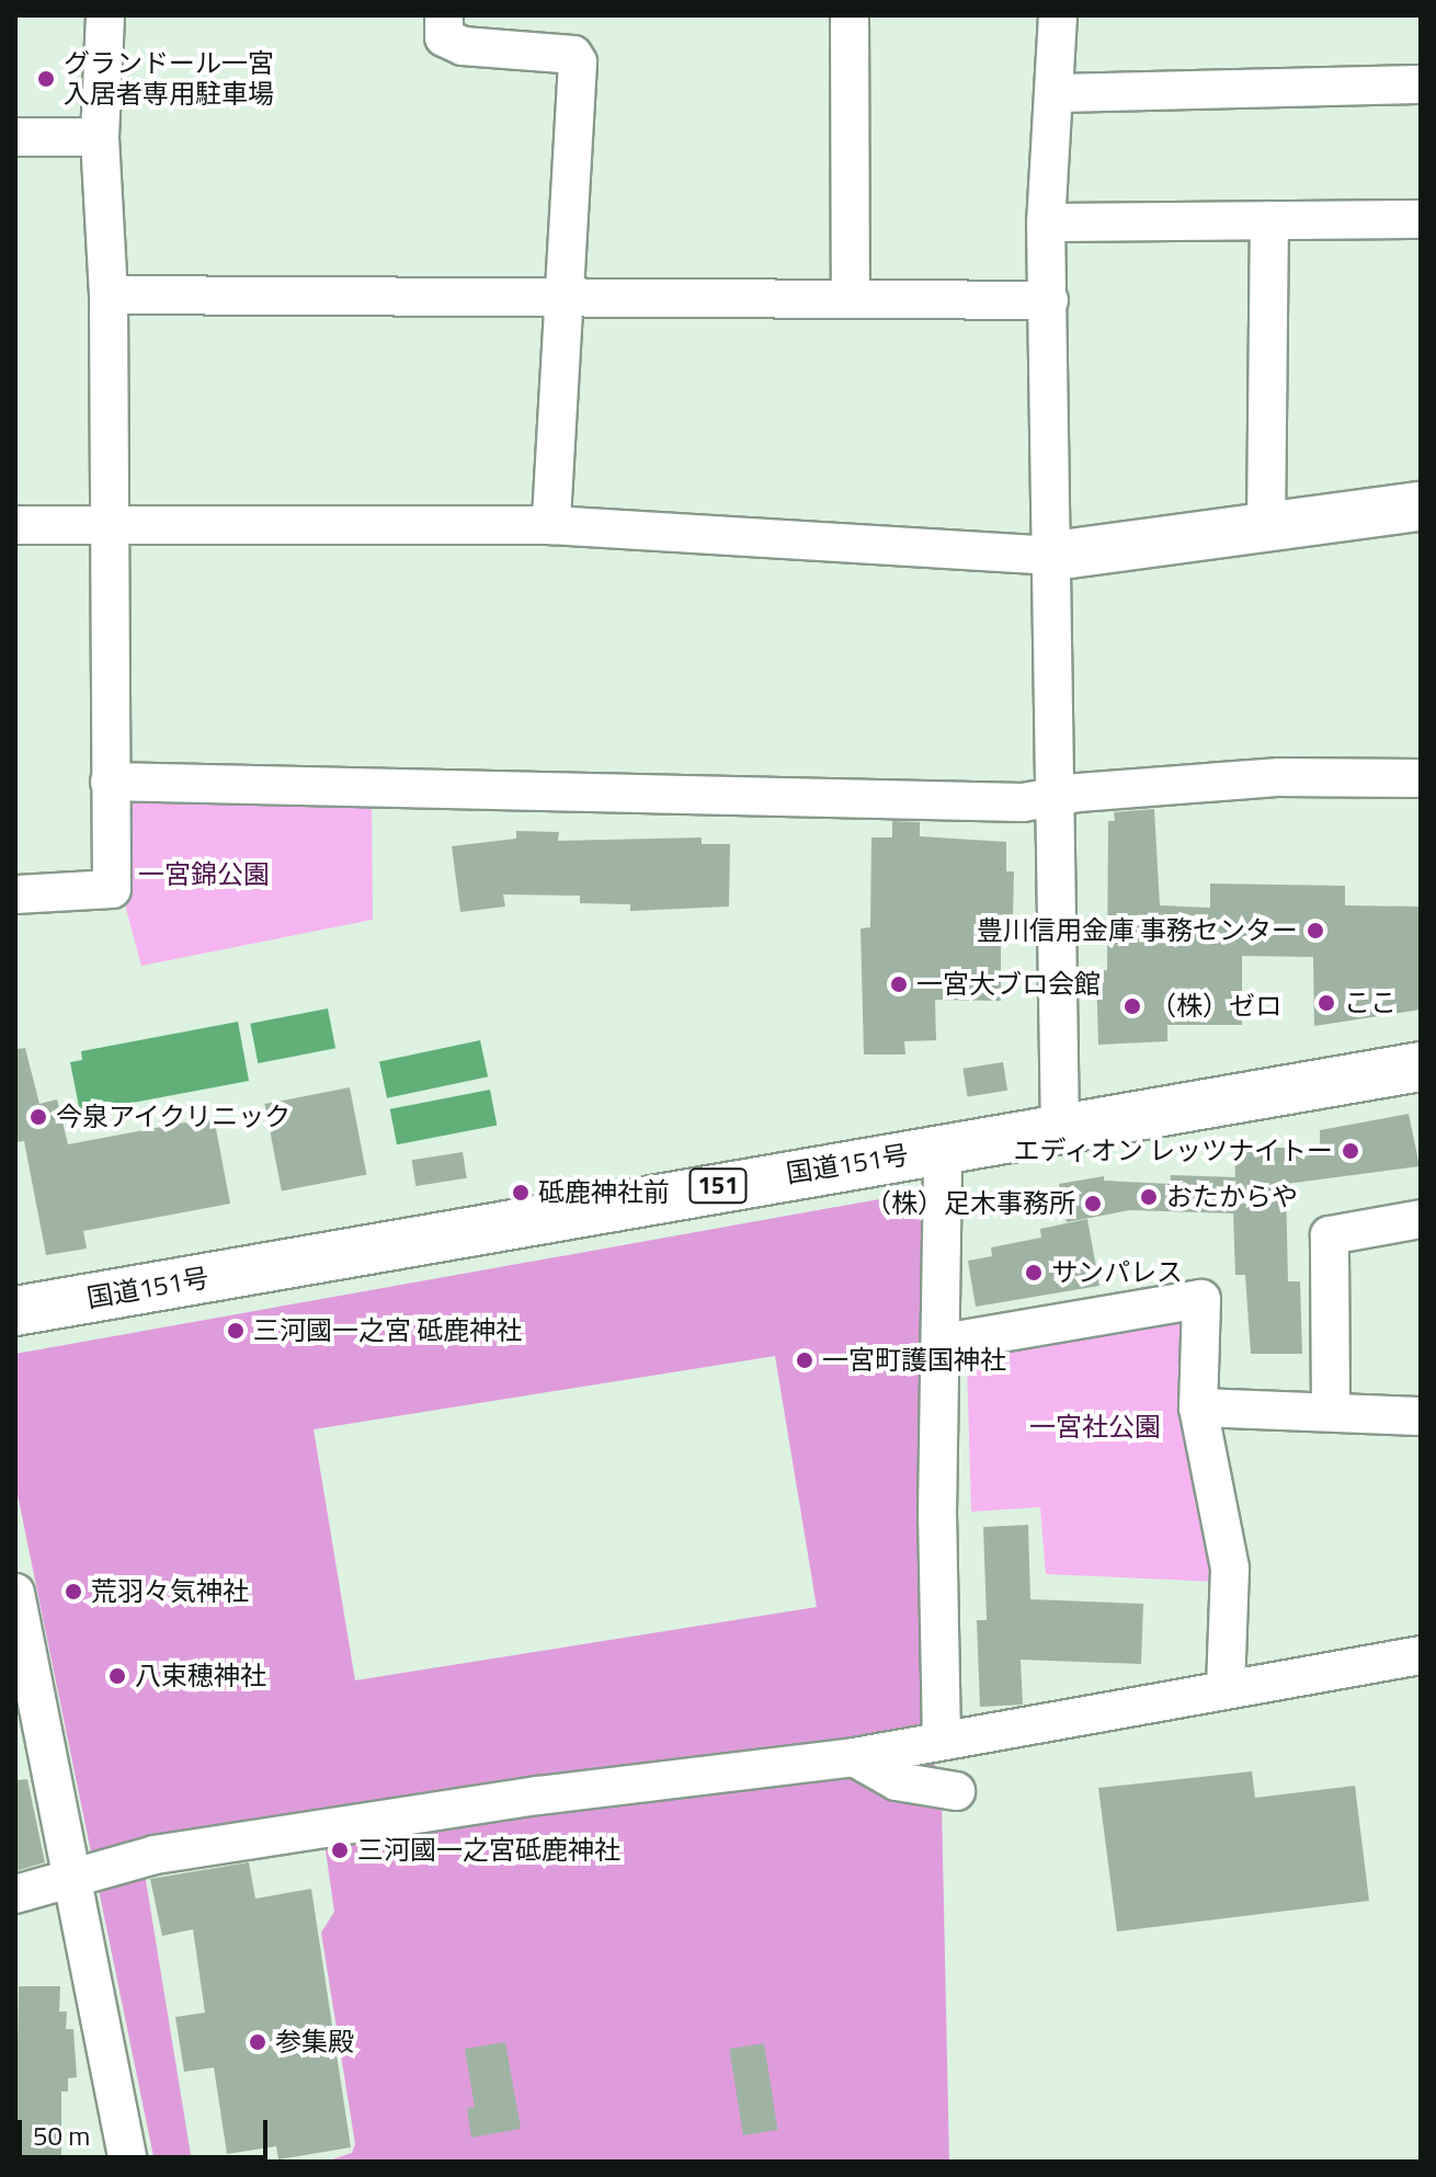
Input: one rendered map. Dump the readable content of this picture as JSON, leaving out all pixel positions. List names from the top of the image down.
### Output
{
  "streets": {
    "main road": ["国道151号", "151"]
  },
  "parks": ["一宮錦公園", "一宮社公園"],
  "places": [
    "グランドール一宮 入居者専用駐車場",
    "豊川信用金庫 事務センター",
    "一宮大ブロ会館",
    "ここ",
    "（株）ゼロ",
    "今泉アイクリニック",
    "エディオン レッツナイトー",
    "砥鹿神社前",
    "おたからや",
    "（株）足木事務所",
    "サンパレス",
    "三河國一之宮 砥鹿神社",
    "一宮町護国神社",
    "荒羽々気神社",
    "八束穂神社",
    "三河國一之宮砥鹿神社",
    "参集殿"
  ],
  "scale_bar": "50 m"
}
